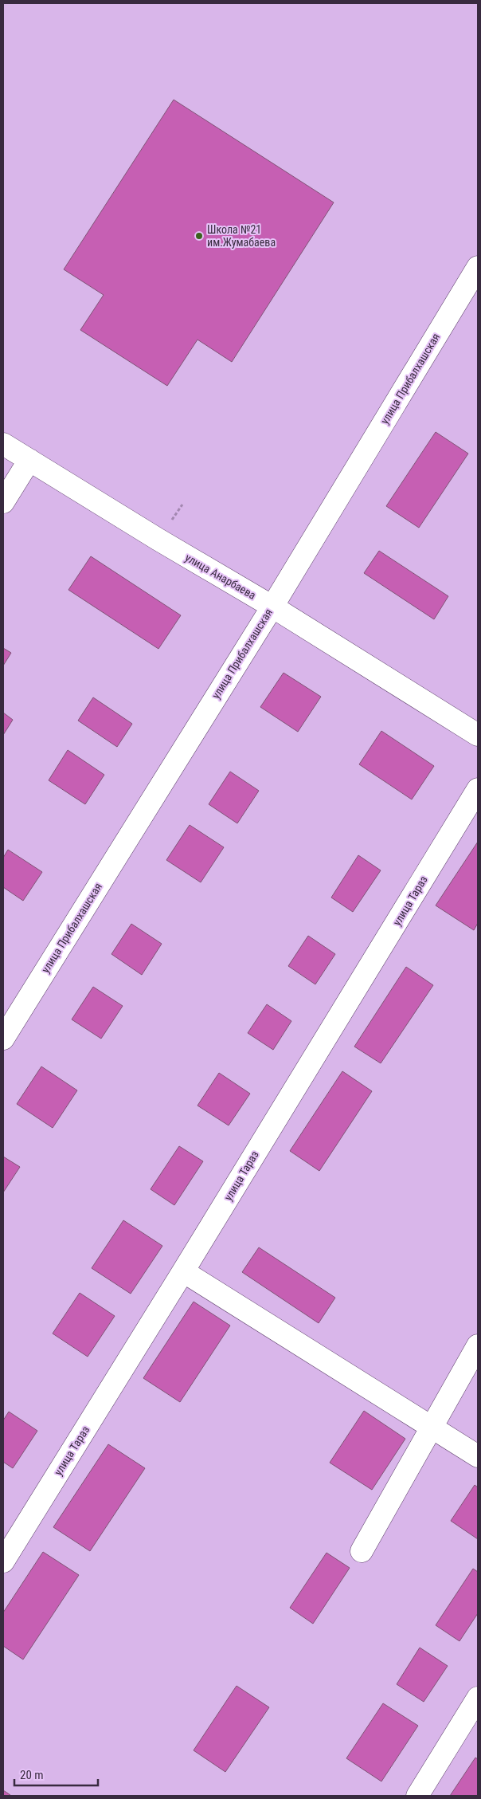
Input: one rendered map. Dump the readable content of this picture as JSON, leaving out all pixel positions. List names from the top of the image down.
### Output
{
  "streets": {
    "street": ["улица Прибалхашская", "улица Анарбаева", "улица Тараз"]
  },
  "crossings": [
    ["улица Прибалхашская", "улица Анарбаева"]
  ],
  "places": ["Школа №21 им.Жумабаева"],
  "scale_bar": "20 m"
}
